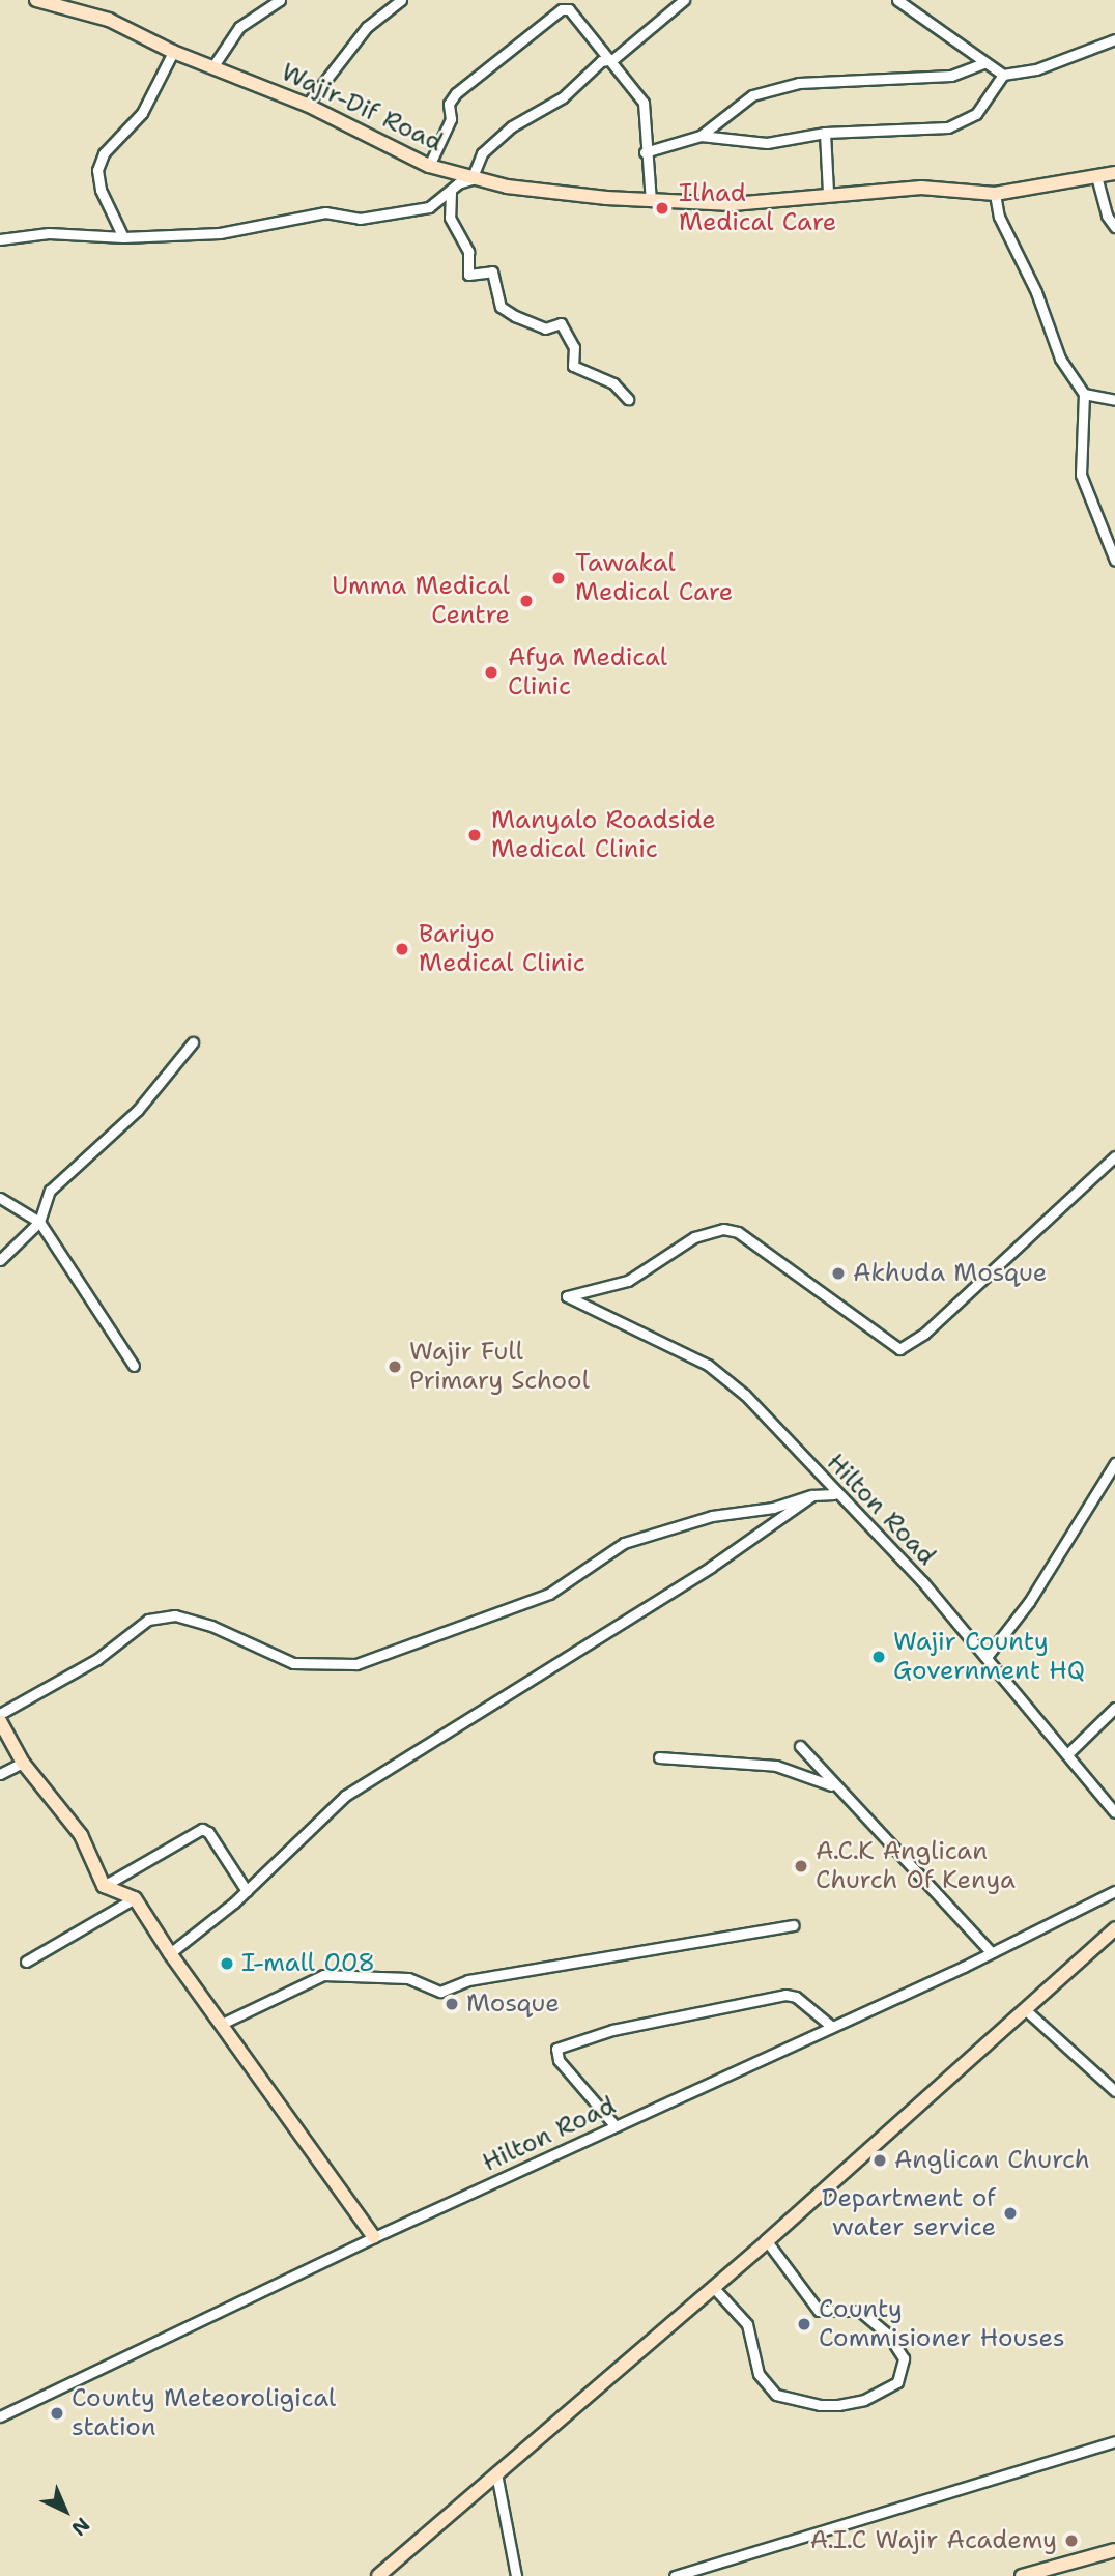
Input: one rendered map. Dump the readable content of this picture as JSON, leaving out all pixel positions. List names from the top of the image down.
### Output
{
  "streets": {
    "street": ["Wajir-Dif Road", "Hilton Road"]
  },
  "places": [
    "Ilhad Medical Care",
    "Tawakal Medical Care",
    "Umma Medical Centre",
    "Afya Medical Clinic",
    "Manyalo Roadside Medical Clinic",
    "Bariyo Medical Clinic",
    "Akhuda Mosque",
    "Wajir Full Primary School",
    "Wajir County Government HQ",
    "A.C.K Anglican Church Of Kenya",
    "I-mall 008",
    "Mosque",
    "Anglican Church",
    "Department of water service",
    "County Commisioner Houses",
    "County Meteoroligical station",
    "A.I.C Wajir Academy"
  ],
  "north": "bottom right"
}
